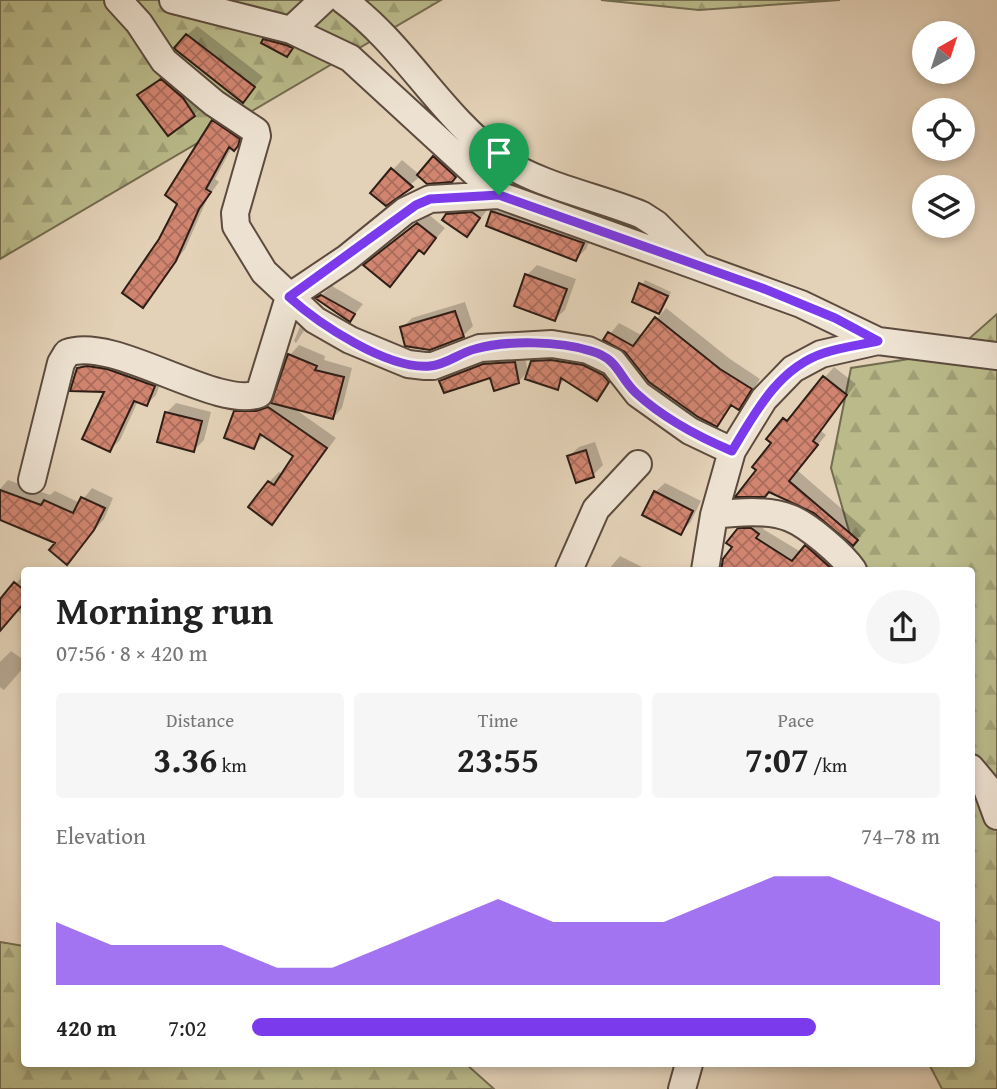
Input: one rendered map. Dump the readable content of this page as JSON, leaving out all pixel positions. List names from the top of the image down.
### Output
{
  "north": "top right",
  "page": {
    "heading": ["Morning run", "07:56 · 8 × 420 m"],
    "stats": [
      ["Distance", "3.36 km"],
      ["Time", "23:55"],
      ["Pace", "7:07 /km"]
    ],
    "chart": ["Elevation", "74–78 m"],
    "list": [
      {
        "name": "420 m",
        "note": "7:02"
      }
    ]
  }
}
